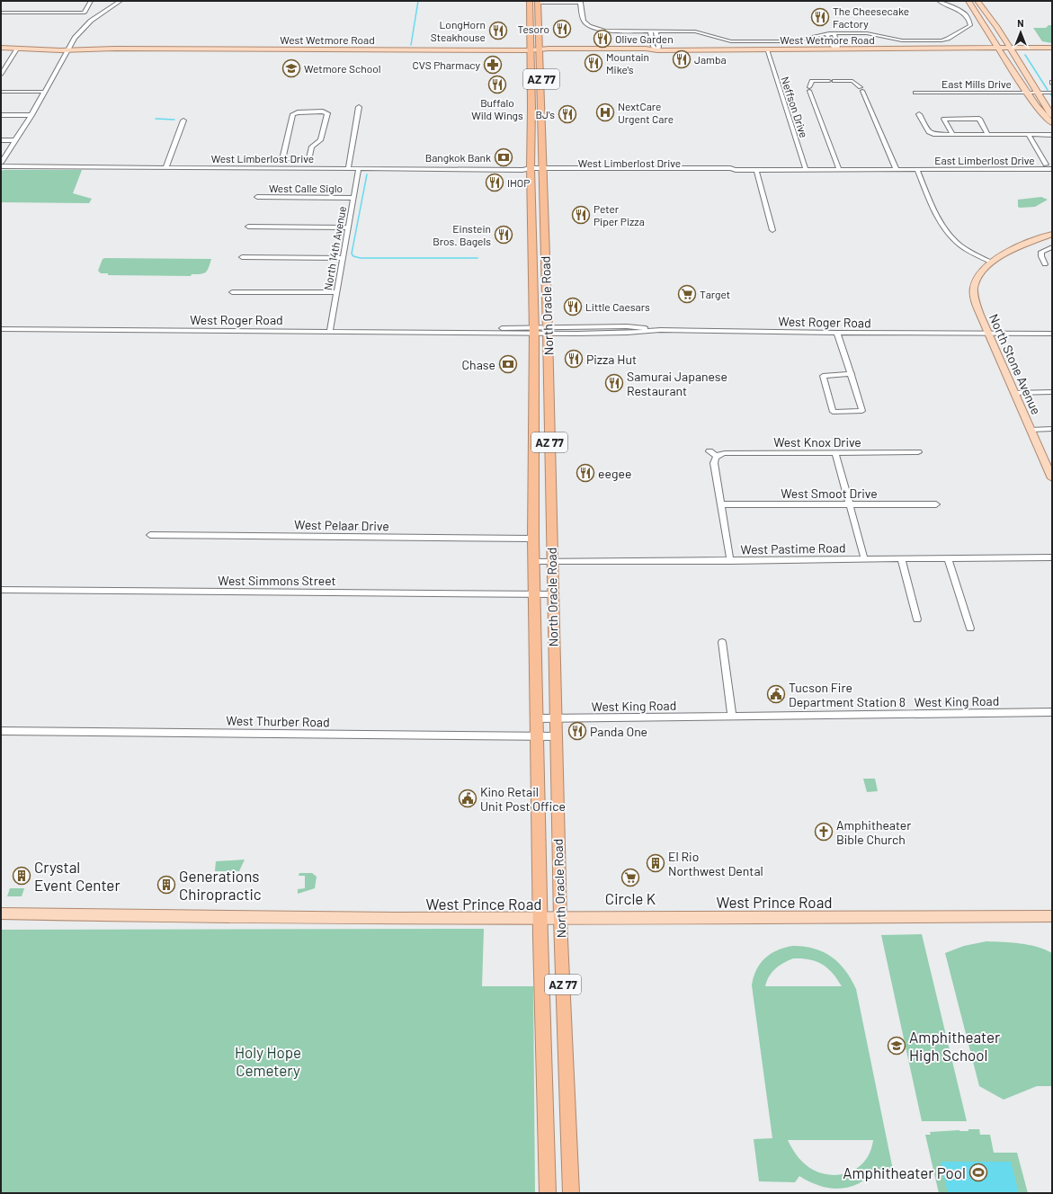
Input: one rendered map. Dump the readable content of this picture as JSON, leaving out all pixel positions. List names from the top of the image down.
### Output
{
  "streets": {
    "highway": ["AZ 77", "North Oracle Road"],
    "main road": ["West Wetmore Road", "North Stone Avenue", "West Prince Road"],
    "street": [
      "East Mills Drive",
      "Neffson Drive",
      "West Limberlost Drive",
      "East Limberlost Drive",
      "West Calle Siglo",
      "North 14th Avenue",
      "West Roger Road",
      "West Knox Drive",
      "West Smoot Drive",
      "West Pelaar Drive",
      "West Pastime Road",
      "West Simmons Street",
      "West King Road",
      "West Thurber Road"
    ]
  },
  "crossings": [
    ["West Wetmore Road", "Neffson Drive"],
    ["West Wetmore Road", "North Oracle Road"],
    ["Neffson Drive", "West Limberlost Drive"],
    ["West Limberlost Drive", "East Limberlost Drive"],
    ["West Limberlost Drive", "North 14th Avenue"],
    ["West Limberlost Drive", "North Oracle Road"],
    ["West Calle Siglo", "North 14th Avenue"],
    ["North 14th Avenue", "West Roger Road"],
    ["North Oracle Road", "West Roger Road"],
    ["North Oracle Road", "West Pelaar Drive"],
    ["North Oracle Road", "West Pastime Road"],
    ["North Oracle Road", "West Simmons Street"],
    ["North Oracle Road", "West King Road"],
    ["North Oracle Road", "West Thurber Road"],
    ["North Oracle Road", "West Prince Road"],
    ["West Roger Road", "North Stone Avenue"]
  ],
  "parks": ["Holy Hope Cemetery"],
  "places": {
    "restaurant": [
      "The Cheesecake Factory",
      "Tesoro",
      "LongHorn Steakhouse",
      "Olive Garden",
      "Jamba",
      "Mountain Mike's",
      "Buffalo Wild Wings",
      "BJ's",
      "IHOP",
      "Peter Piper Pizza",
      "Einstein Bros. Bagels",
      "Little Caesars",
      "Pizza Hut",
      "Samurai Japanese Restaurant",
      "eegee",
      "Panda One"
    ],
    "pharmacy": ["CVS Pharmacy"],
    "school or university": ["Wetmore School", "Amphitheater High School"],
    "hospital": ["NextCare Urgent Care"],
    "bank": ["Bangkok Bank", "Chase"],
    "supermarket": ["Target", "Circle K"],
    "public building": ["Tucson Fire Department Station 8", "Kino Retail Unit Post Office"],
    "church": ["Amphitheater Bible Church"],
    "building": ["El Rio Northwest Dental", "Crystal Event Center", "Generations Chiropractic"],
    "sports": ["Amphitheater Pool"]
  },
  "north": "top"
}
